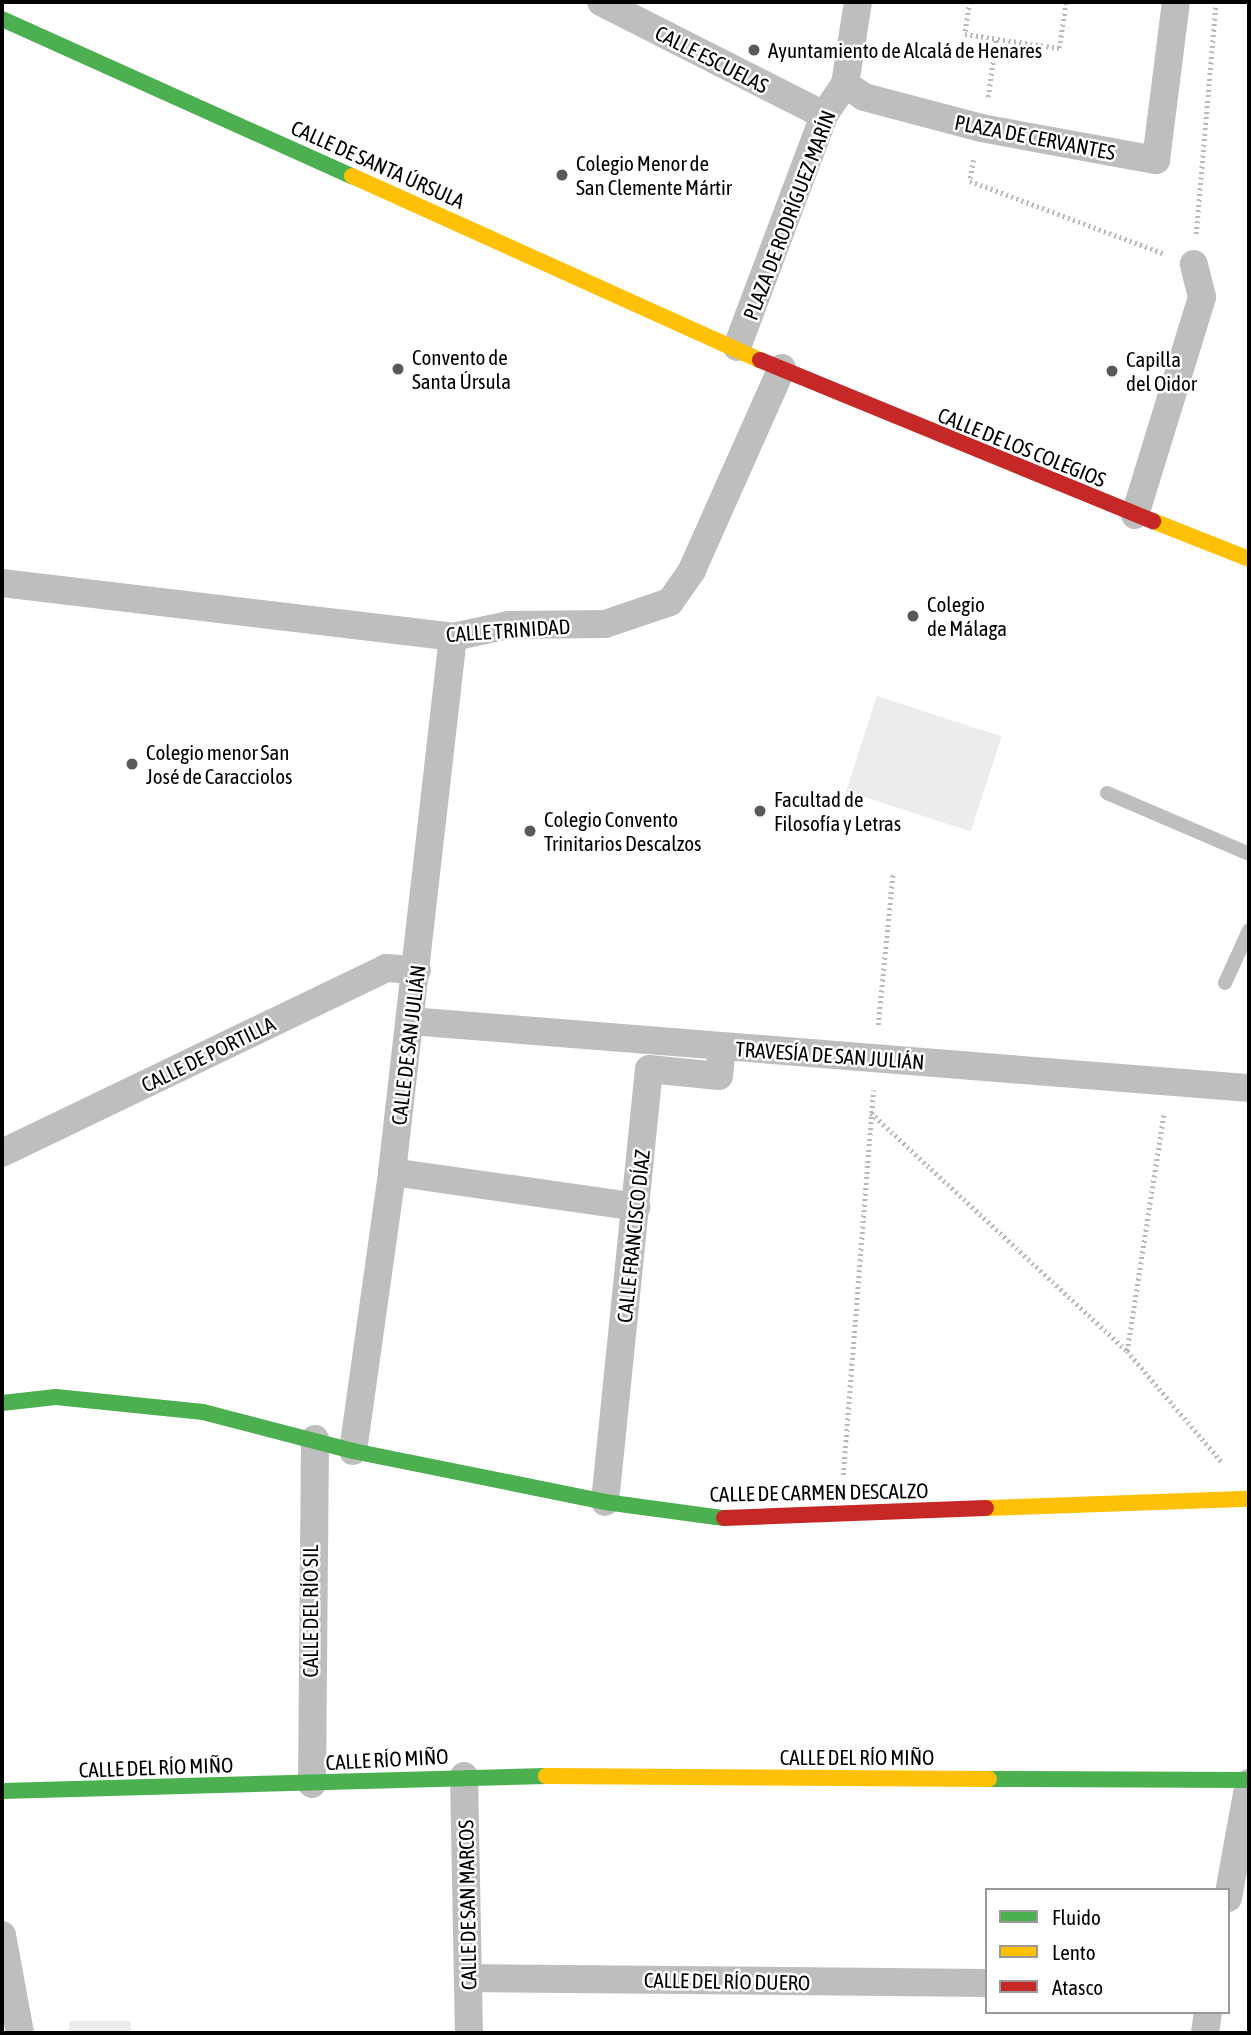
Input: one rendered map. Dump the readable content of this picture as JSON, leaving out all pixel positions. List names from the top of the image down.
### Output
{
  "streets": {
    "street": [
      "CALLE ESCUELAS",
      "PLAZA DE CERVANTES",
      "CALLE DE SANTA ÚRSULA",
      "PLAZA DE RODRÍGUEZ MARÍN",
      "CALLE DE LOS COLEGIOS",
      "CALLE TRINIDAD",
      "CALLE DE SAN JULIÁN",
      "CALLE DE PORTILLA",
      "TRAVESÍA DE SAN JULIÁN",
      "CALLE FRANCISCO DÍAZ",
      "CALLE DE CARMEN DESCALZO",
      "CALLE DEL RÍO SIL",
      "CALLE DEL RÍO MIÑO",
      "CALLE RÍO MIÑO",
      "CALLE DE SAN MARCOS",
      "CALLE DEL RÍO DUERO"
    ]
  },
  "crossings": [
    ["CALLE ESCUELAS", "PLAZA DE RODRÍGUEZ MARÍN"],
    ["PLAZA DE CERVANTES", "PLAZA DE RODRÍGUEZ MARÍN"],
    ["CALLE DE SANTA ÚRSULA", "PLAZA DE RODRÍGUEZ MARÍN"],
    ["CALLE DE SANTA ÚRSULA", "CALLE DE LOS COLEGIOS"],
    ["CALLE DE SANTA ÚRSULA", "CALLE TRINIDAD"],
    ["CALLE DE LOS COLEGIOS", "CALLE TRINIDAD"],
    ["CALLE TRINIDAD", "CALLE DE SAN JULIÁN"],
    ["CALLE DE SAN JULIÁN", "CALLE DE PORTILLA"],
    ["CALLE DE SAN JULIÁN", "TRAVESÍA DE SAN JULIÁN"],
    ["CALLE DE SAN JULIÁN", "CALLE DE CARMEN DESCALZO"],
    ["TRAVESÍA DE SAN JULIÁN", "CALLE FRANCISCO DÍAZ"],
    ["CALLE FRANCISCO DÍAZ", "CALLE DE CARMEN DESCALZO"],
    ["CALLE DE CARMEN DESCALZO", "CALLE DEL RÍO SIL"],
    ["CALLE DEL RÍO SIL", "CALLE DEL RÍO MIÑO"],
    ["CALLE DEL RÍO SIL", "CALLE RÍO MIÑO"],
    ["CALLE DEL RÍO MIÑO", "CALLE RÍO MIÑO"],
    ["CALLE DEL RÍO MIÑO", "CALLE DE SAN MARCOS"],
    ["CALLE RÍO MIÑO", "CALLE DE SAN MARCOS"],
    ["CALLE DE SAN MARCOS", "CALLE DEL RÍO DUERO"]
  ],
  "places": [
    "Ayuntamiento de Alcalá de Henares",
    "Colegio Menor de San Clemente Mártir",
    "Convento de Santa Úrsula",
    "Capilla del Oidor",
    "Colegio de Málaga",
    "Colegio menor San José de Caracciolos",
    "Facultad de Filosofía y Letras",
    "Colegio Convento Trinitarios Descalzos"
  ],
  "legend": ["Fluido", "Lento", "Atasco"]
}
